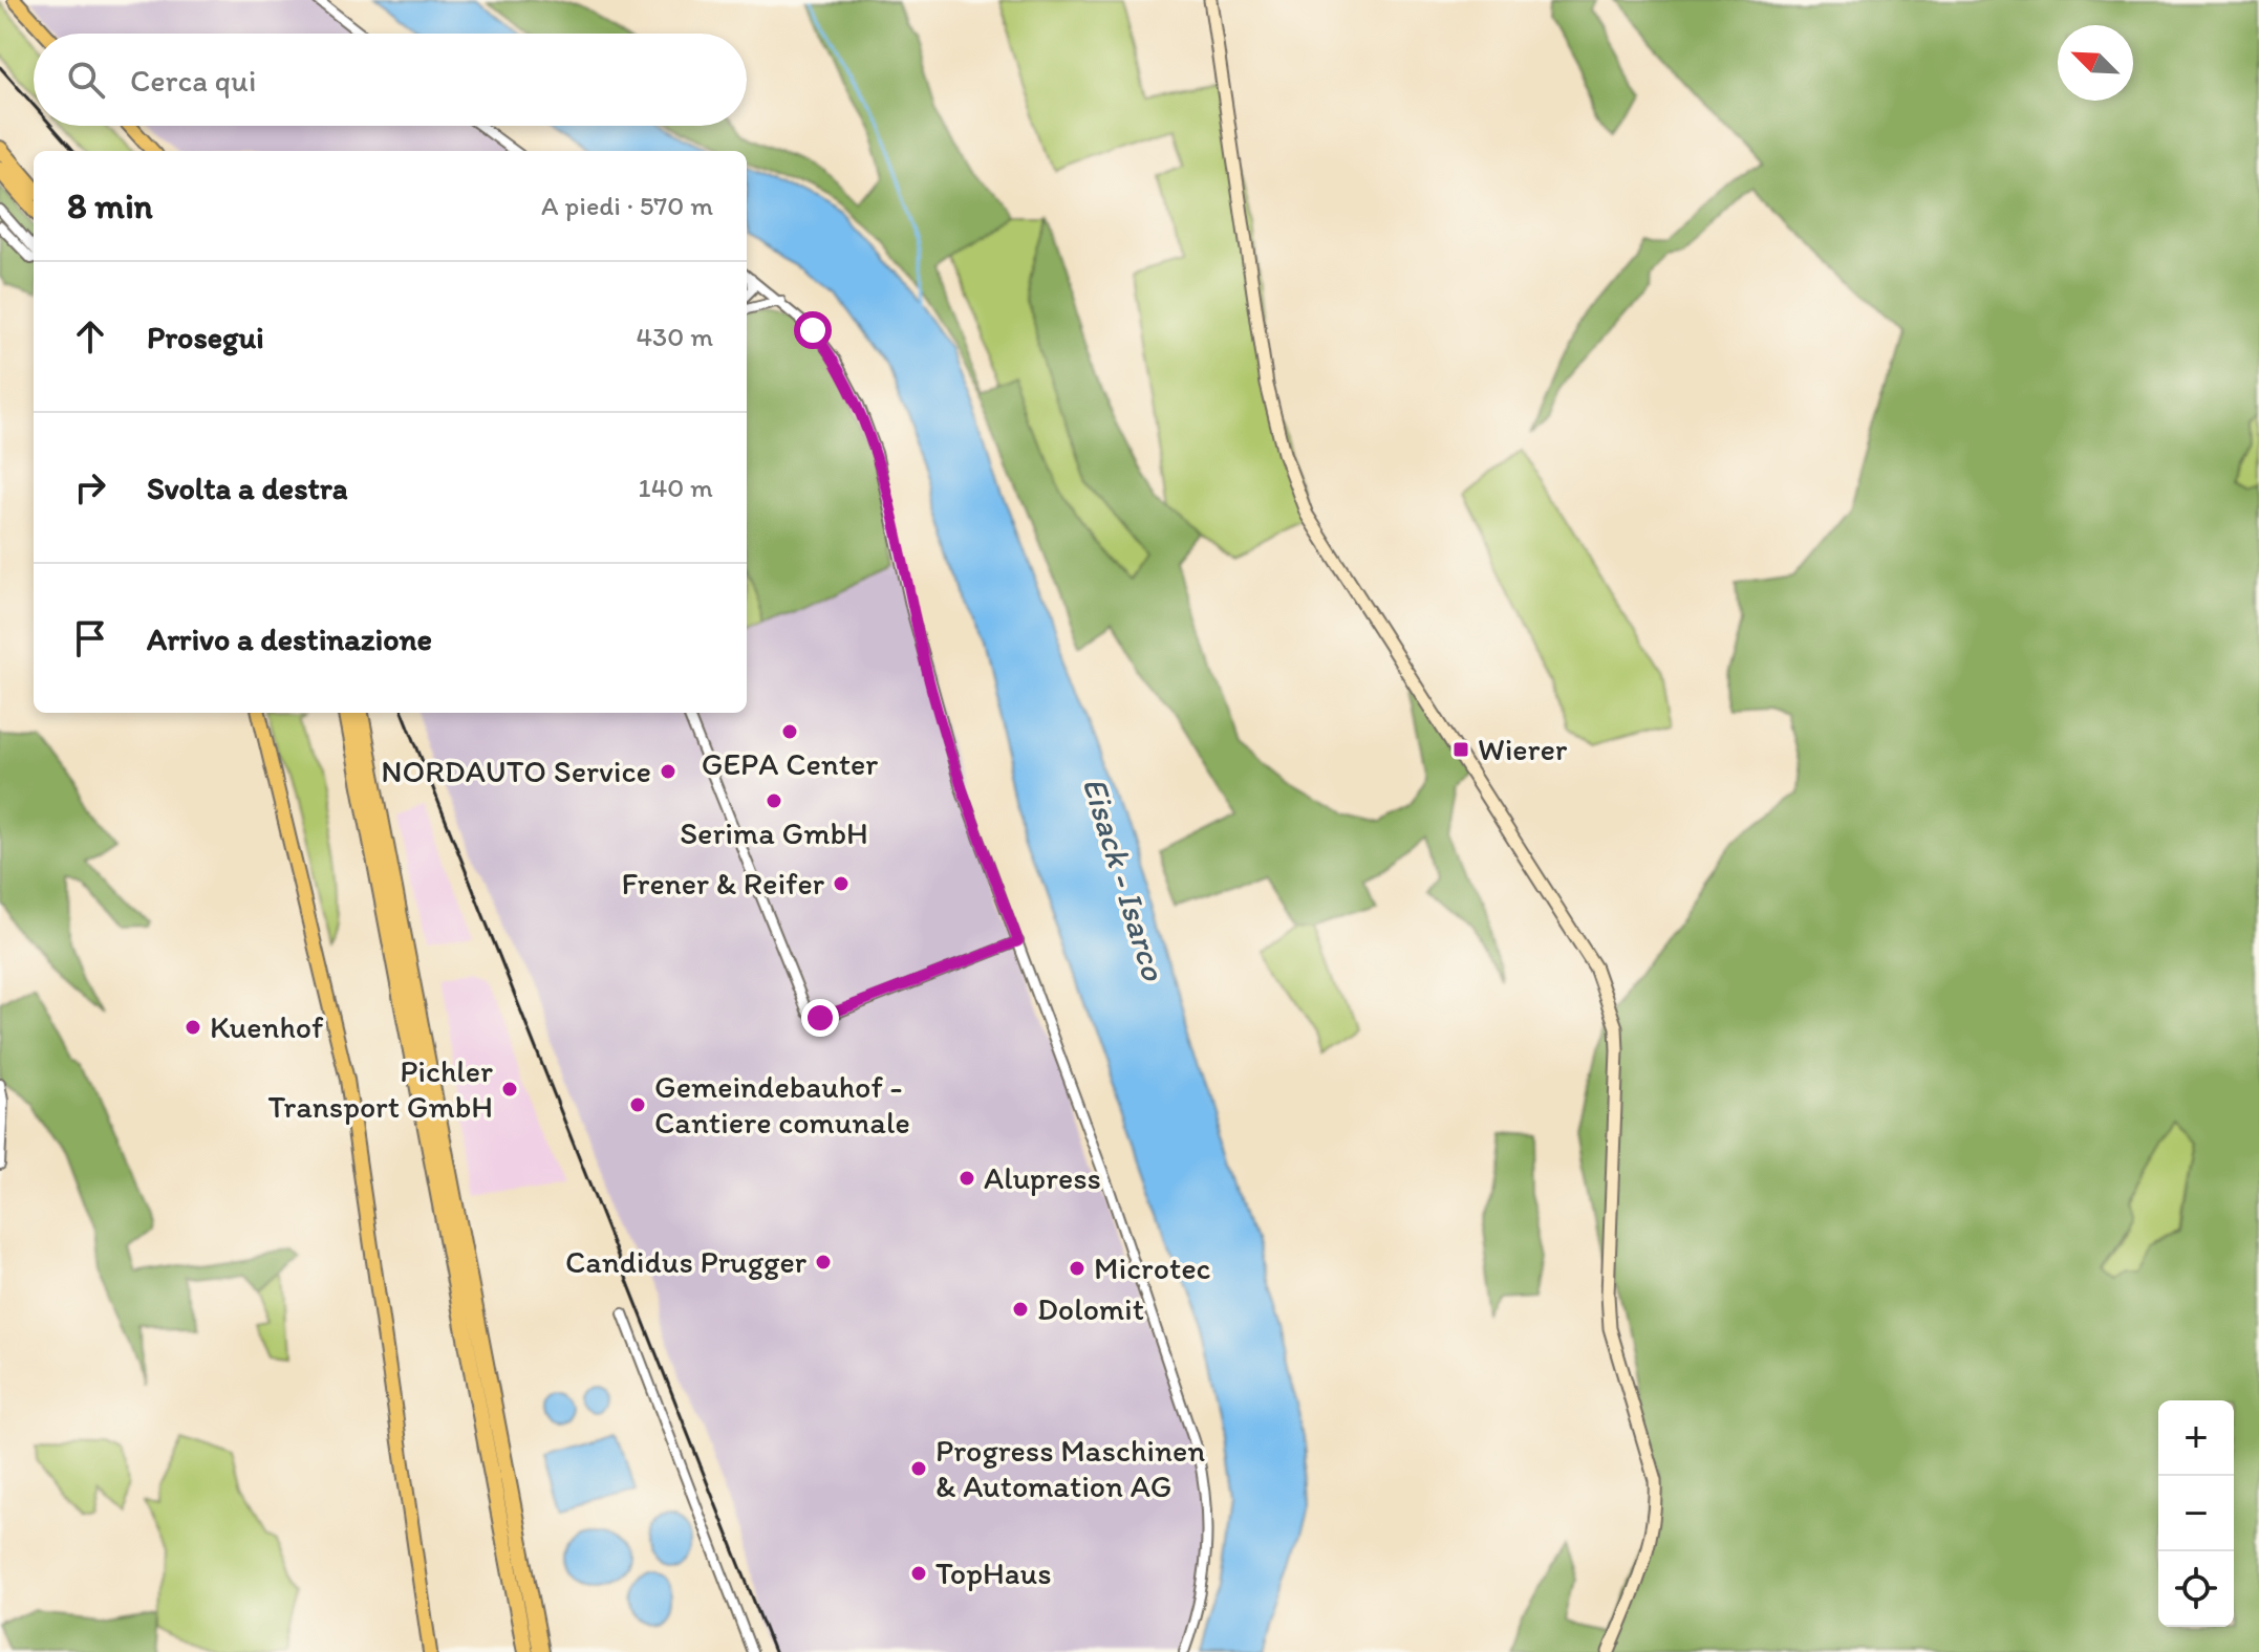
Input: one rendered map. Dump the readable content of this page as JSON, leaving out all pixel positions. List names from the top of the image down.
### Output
{
  "water": ["Eisack - Isarco"],
  "places": {
    "other": [
      "GEPA Center",
      "NORDAUTO Service",
      "Serima GmbH",
      "Frener & Reifer",
      "Kuenhof",
      "Pichler Transport GmbH",
      "Gemeindebauhof - Cantiere comunale",
      "Alupress",
      "Candidus Prugger",
      "Microtec",
      "Dolomit",
      "Progress Maschinen & Automation AG",
      "TopHaus"
    ],
    "transit": ["Wierer"]
  },
  "north": "top left",
  "page": {
    "search": "Cerca qui",
    "heading": ["8 min", "A piedi · 570 m"],
    "list": [
      ["Prosegui", "430 m"],
      ["Svolta a destra", "140 m"],
      "Arrivo a destinazione"
    ],
    "map_buttons": ["+", "−"]
  }
}
